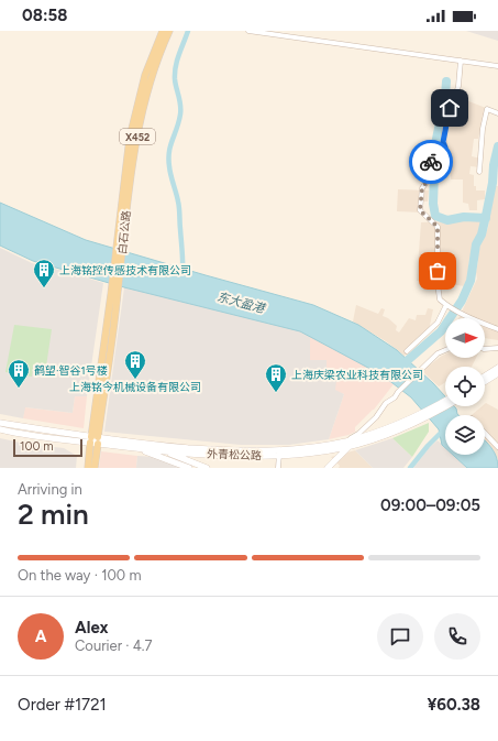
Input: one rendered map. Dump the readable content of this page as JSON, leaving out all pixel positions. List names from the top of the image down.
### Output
{
  "streets": {
    "main road": ["X452", "白石公路", "外青松公路"]
  },
  "crossings": [
    ["白石公路", "外青松公路"]
  ],
  "water": ["东大盈港"],
  "places": {
    "building": [
      "上海铭控传感技术有限公司",
      "上海铭今机械设备有限公司",
      "鹤望·智谷1号楼",
      "上海庆梁农业科技有限公司"
    ]
  },
  "scale_bar": "100 m",
  "north": "right",
  "page": {
    "status": "08:58",
    "scale": "100 m",
    "heading": ["2 min", "Arriving in", "09:00–09:05"],
    "panel": [
      "Alex",
      "Courier · 4.7",
      "Order #1721",
      "¥60.38"
    ],
    "bar": "On the way · 100 m",
    "round": "A"
  }
}
